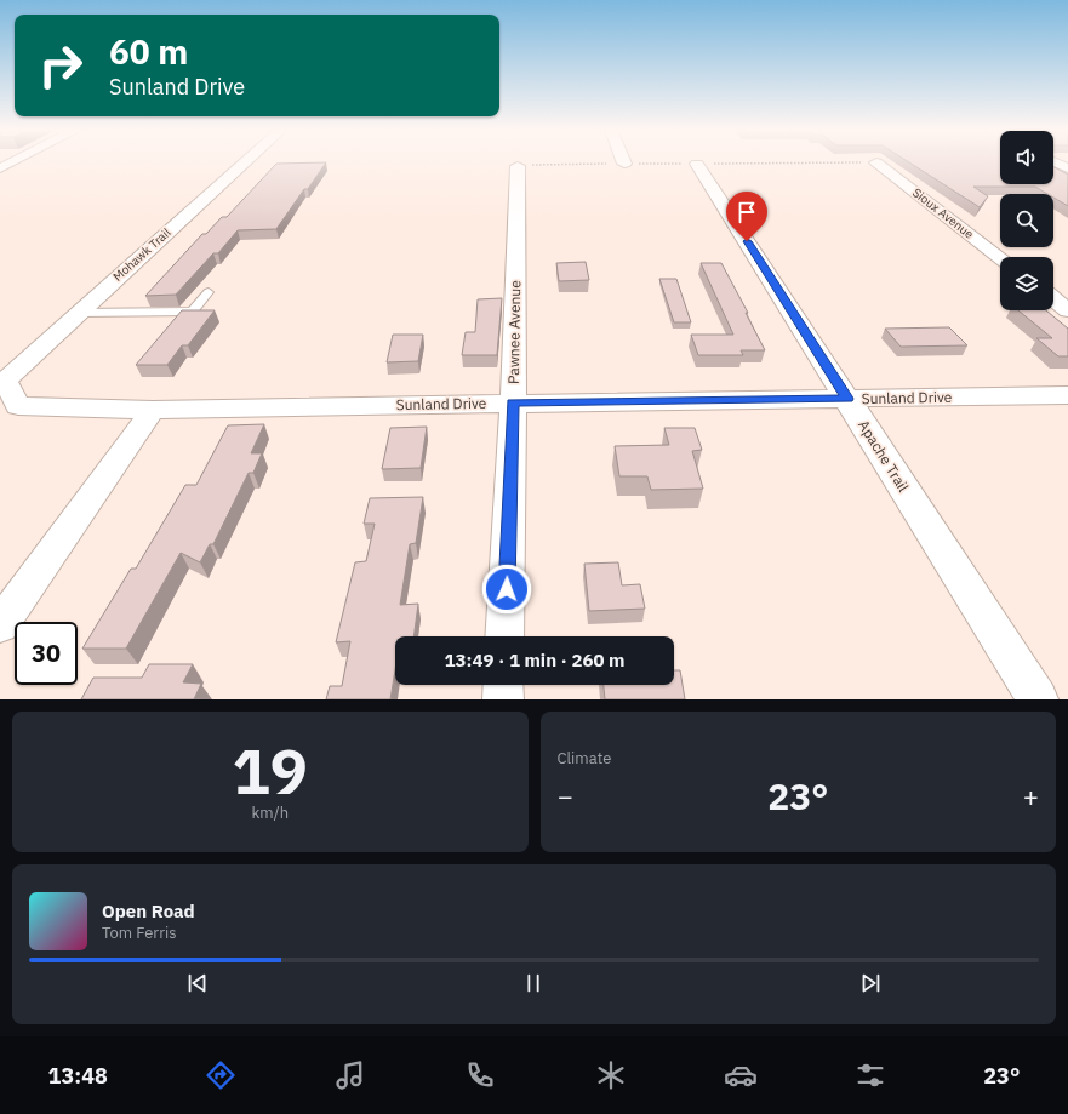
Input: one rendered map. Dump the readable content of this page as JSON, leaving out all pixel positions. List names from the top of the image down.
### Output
{
  "streets": {
    "street": [
      "Sioux Avenue",
      "Mohawk Trail",
      "Pawnee Avenue",
      "Sunland Drive",
      "Apache Trail"
    ]
  },
  "crossings": [
    ["Mohawk Trail", "Sunland Drive"],
    ["Pawnee Avenue", "Sunland Drive"],
    ["Sunland Drive", "Apache Trail"]
  ],
  "page": {
    "turn": ["60 m", "Sunland Drive"],
    "limit": "30",
    "trip": "13:49 · 1 min · 260 m",
    "tile": [
      ["19", "km/h"],
      "Climate"
    ],
    "heat": ["−", "23°", "+"],
    "song": ["Open Road", "Tom Ferris"],
    "tabs": ["13:48", "23°"]
  }
}
